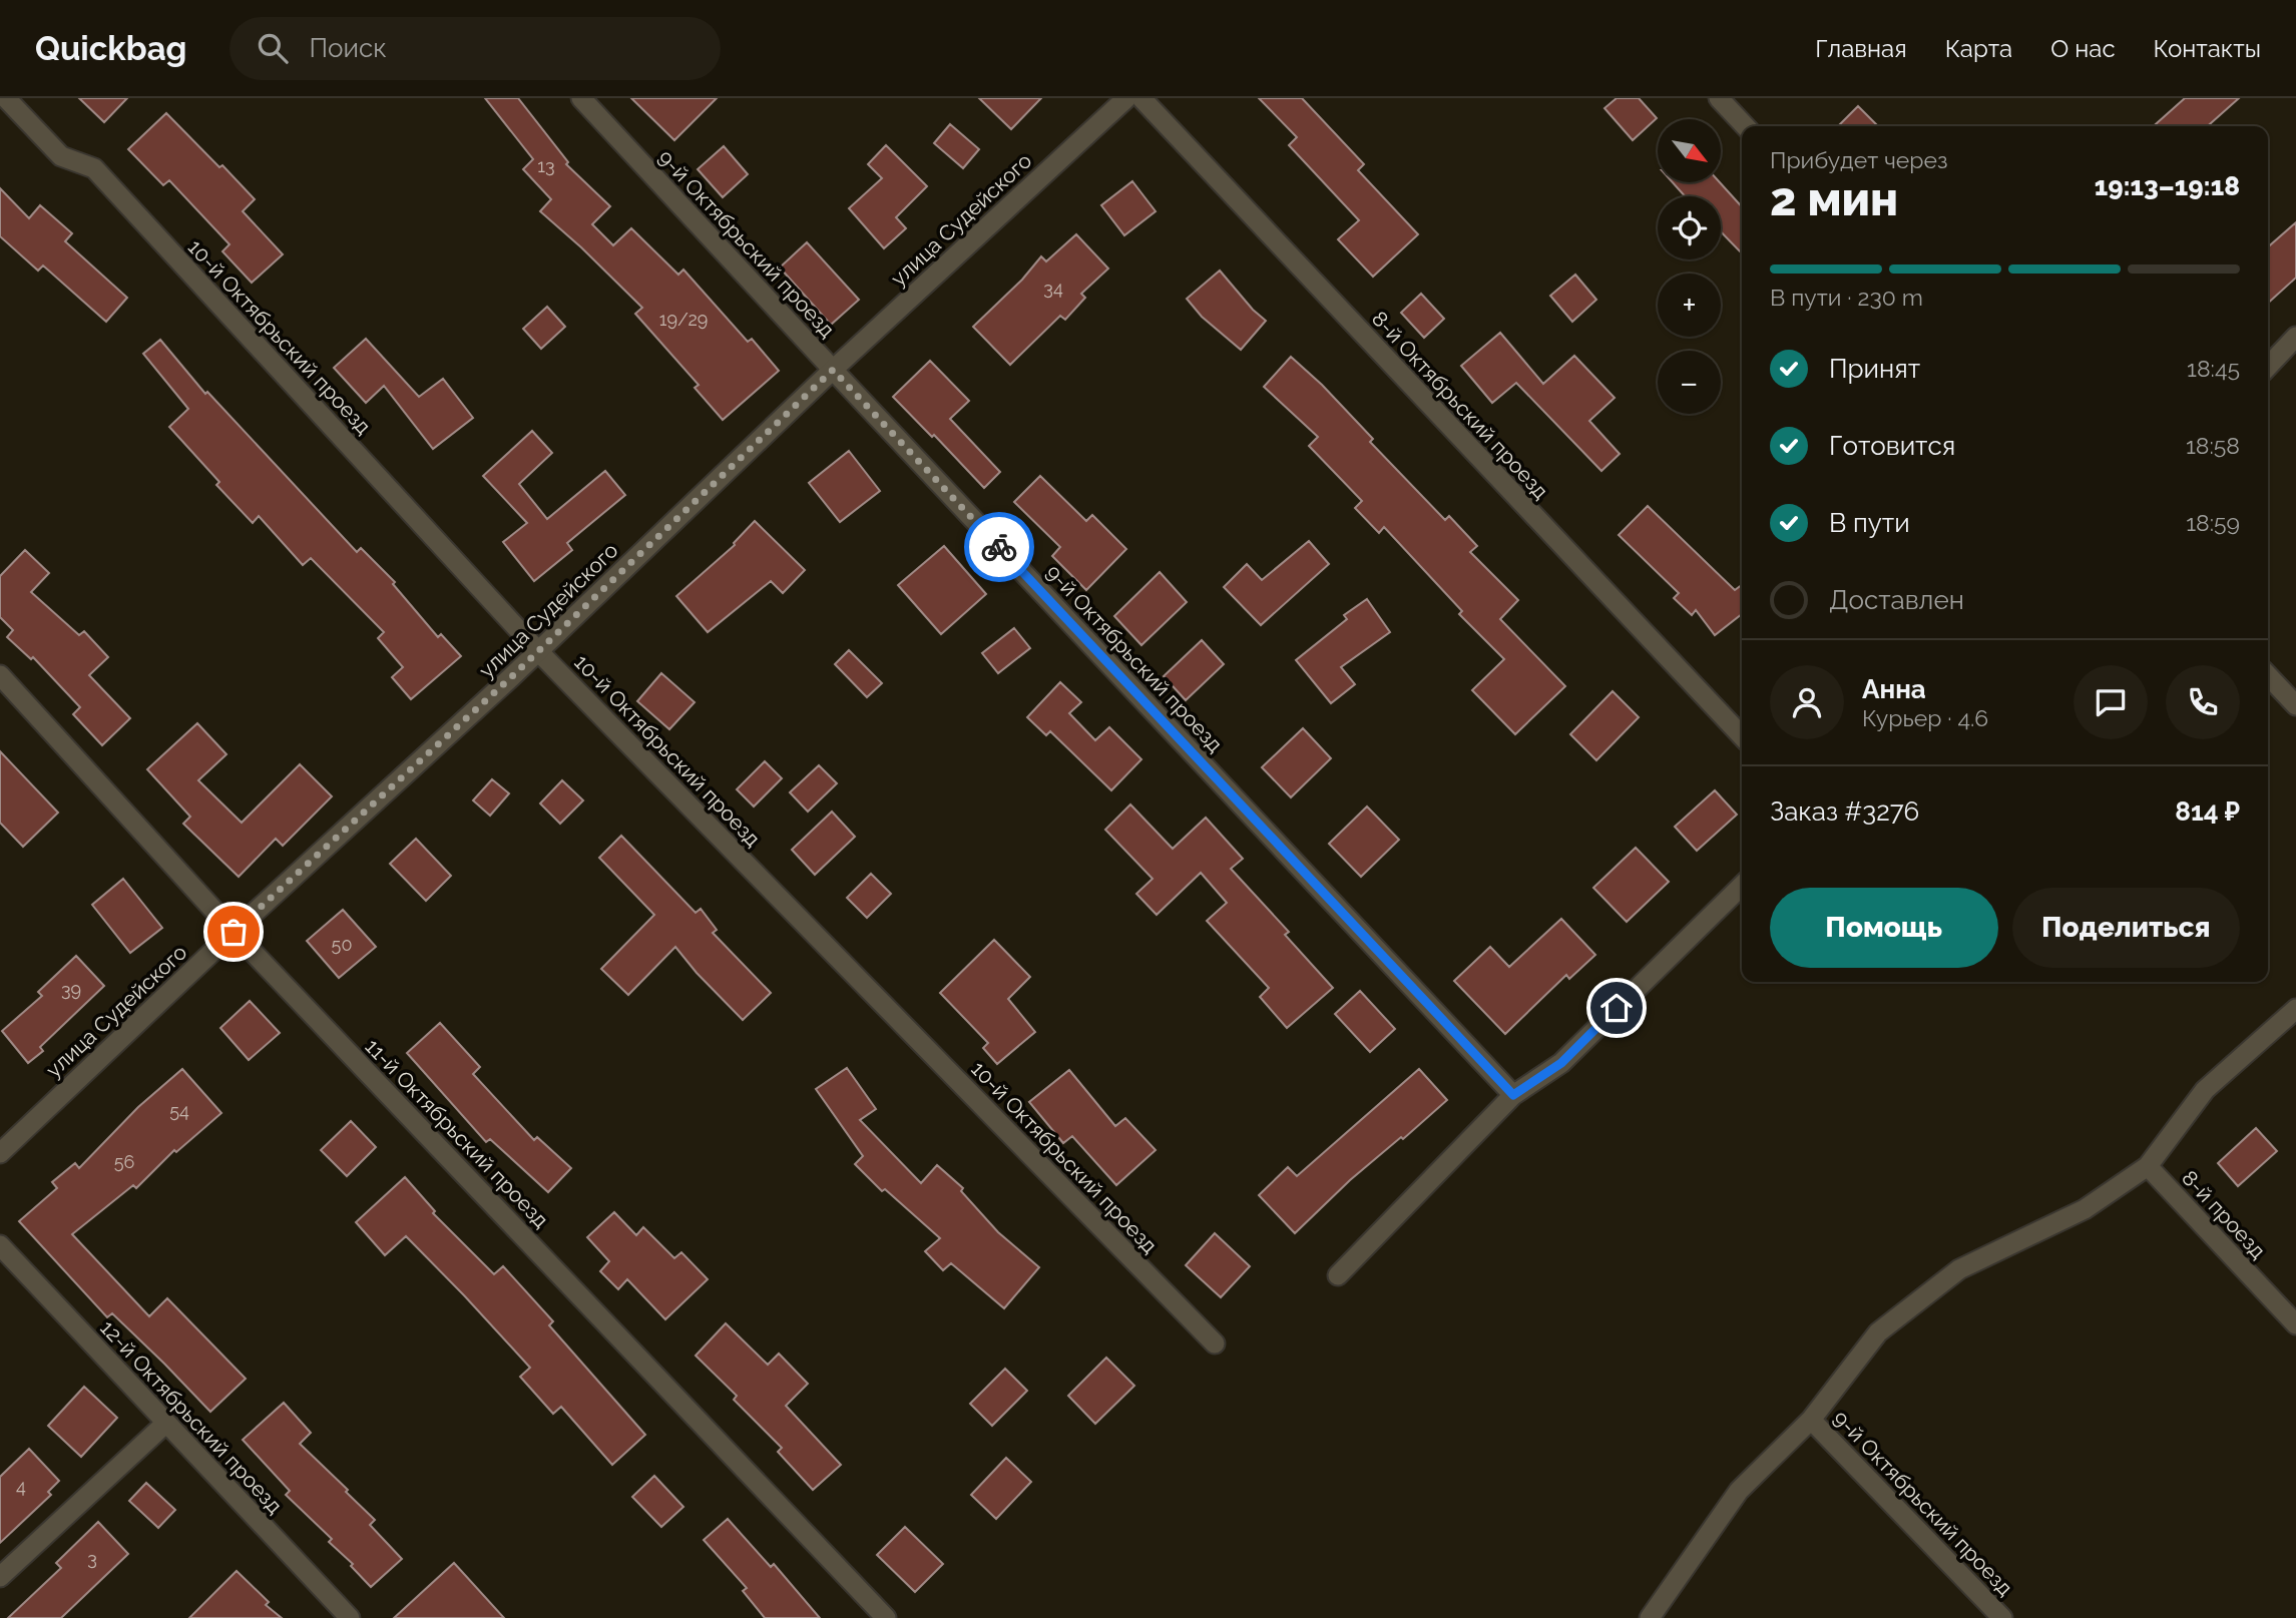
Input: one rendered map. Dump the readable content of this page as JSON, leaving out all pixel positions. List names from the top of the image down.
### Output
{
  "streets": {
    "street": [
      "улица Судейского",
      "9-й Октябрьский проезд",
      "10-й Октябрьский проезд",
      "8-й Октябрьский проезд",
      "11-й Октябрьский проезд",
      "8-й проезд",
      "12-й Октябрьский проезд"
    ]
  },
  "crossings": [
    ["улица Судейского", "9-й Октябрьский проезд"],
    ["улица Судейского", "10-й Октябрьский проезд"],
    ["улица Судейского", "11-й Октябрьский проезд"]
  ],
  "house_numbers": [
    "13",
    "34",
    "19/29",
    "50",
    "39",
    "54",
    "56",
    "4",
    "3"
  ],
  "north": "bottom right",
  "page": {
    "header": "Quickbag",
    "search": "Поиск",
    "nav": [
      "Главная",
      "Карта",
      "О нас",
      "Контакты"
    ],
    "map_buttons": ["+", "−"],
    "heading": ["2 мин", "Прибудет через", "19:13–19:18"],
    "panel": [
      "Анна",
      "Курьер · 4.6",
      "Заказ #3276",
      "814 ₽"
    ],
    "bar": "В пути · 230 m",
    "list": [
      ["Принят", "18:45"],
      ["Готовится", "18:58"],
      ["В пути", "18:59"],
      "Доставлен"
    ],
    "buttons": ["Помощь", "Поделиться"]
  }
}
